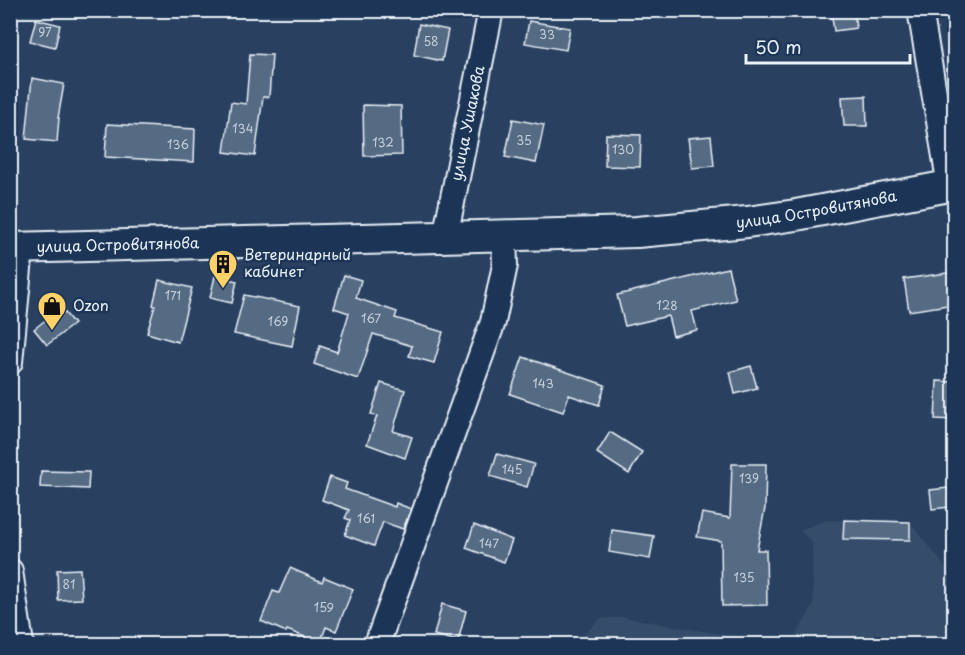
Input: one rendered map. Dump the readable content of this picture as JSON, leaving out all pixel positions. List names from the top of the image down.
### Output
{
  "streets": {
    "street": ["улица Ушакова", "улица Островитянова"]
  },
  "crossings": [
    ["улица Ушакова", "улица Островитянова"]
  ],
  "places": {
    "building": ["Ветеринарный кабинет"],
    "shop": ["Ozon"]
  },
  "house_numbers": [
    "97",
    "33",
    "58",
    "134",
    "35",
    "132",
    "136",
    "130",
    "171",
    "128",
    "167",
    "169",
    "143",
    "145",
    "139",
    "161",
    "147",
    "135",
    "81",
    "159"
  ],
  "scale_bar": "50 m"
}
